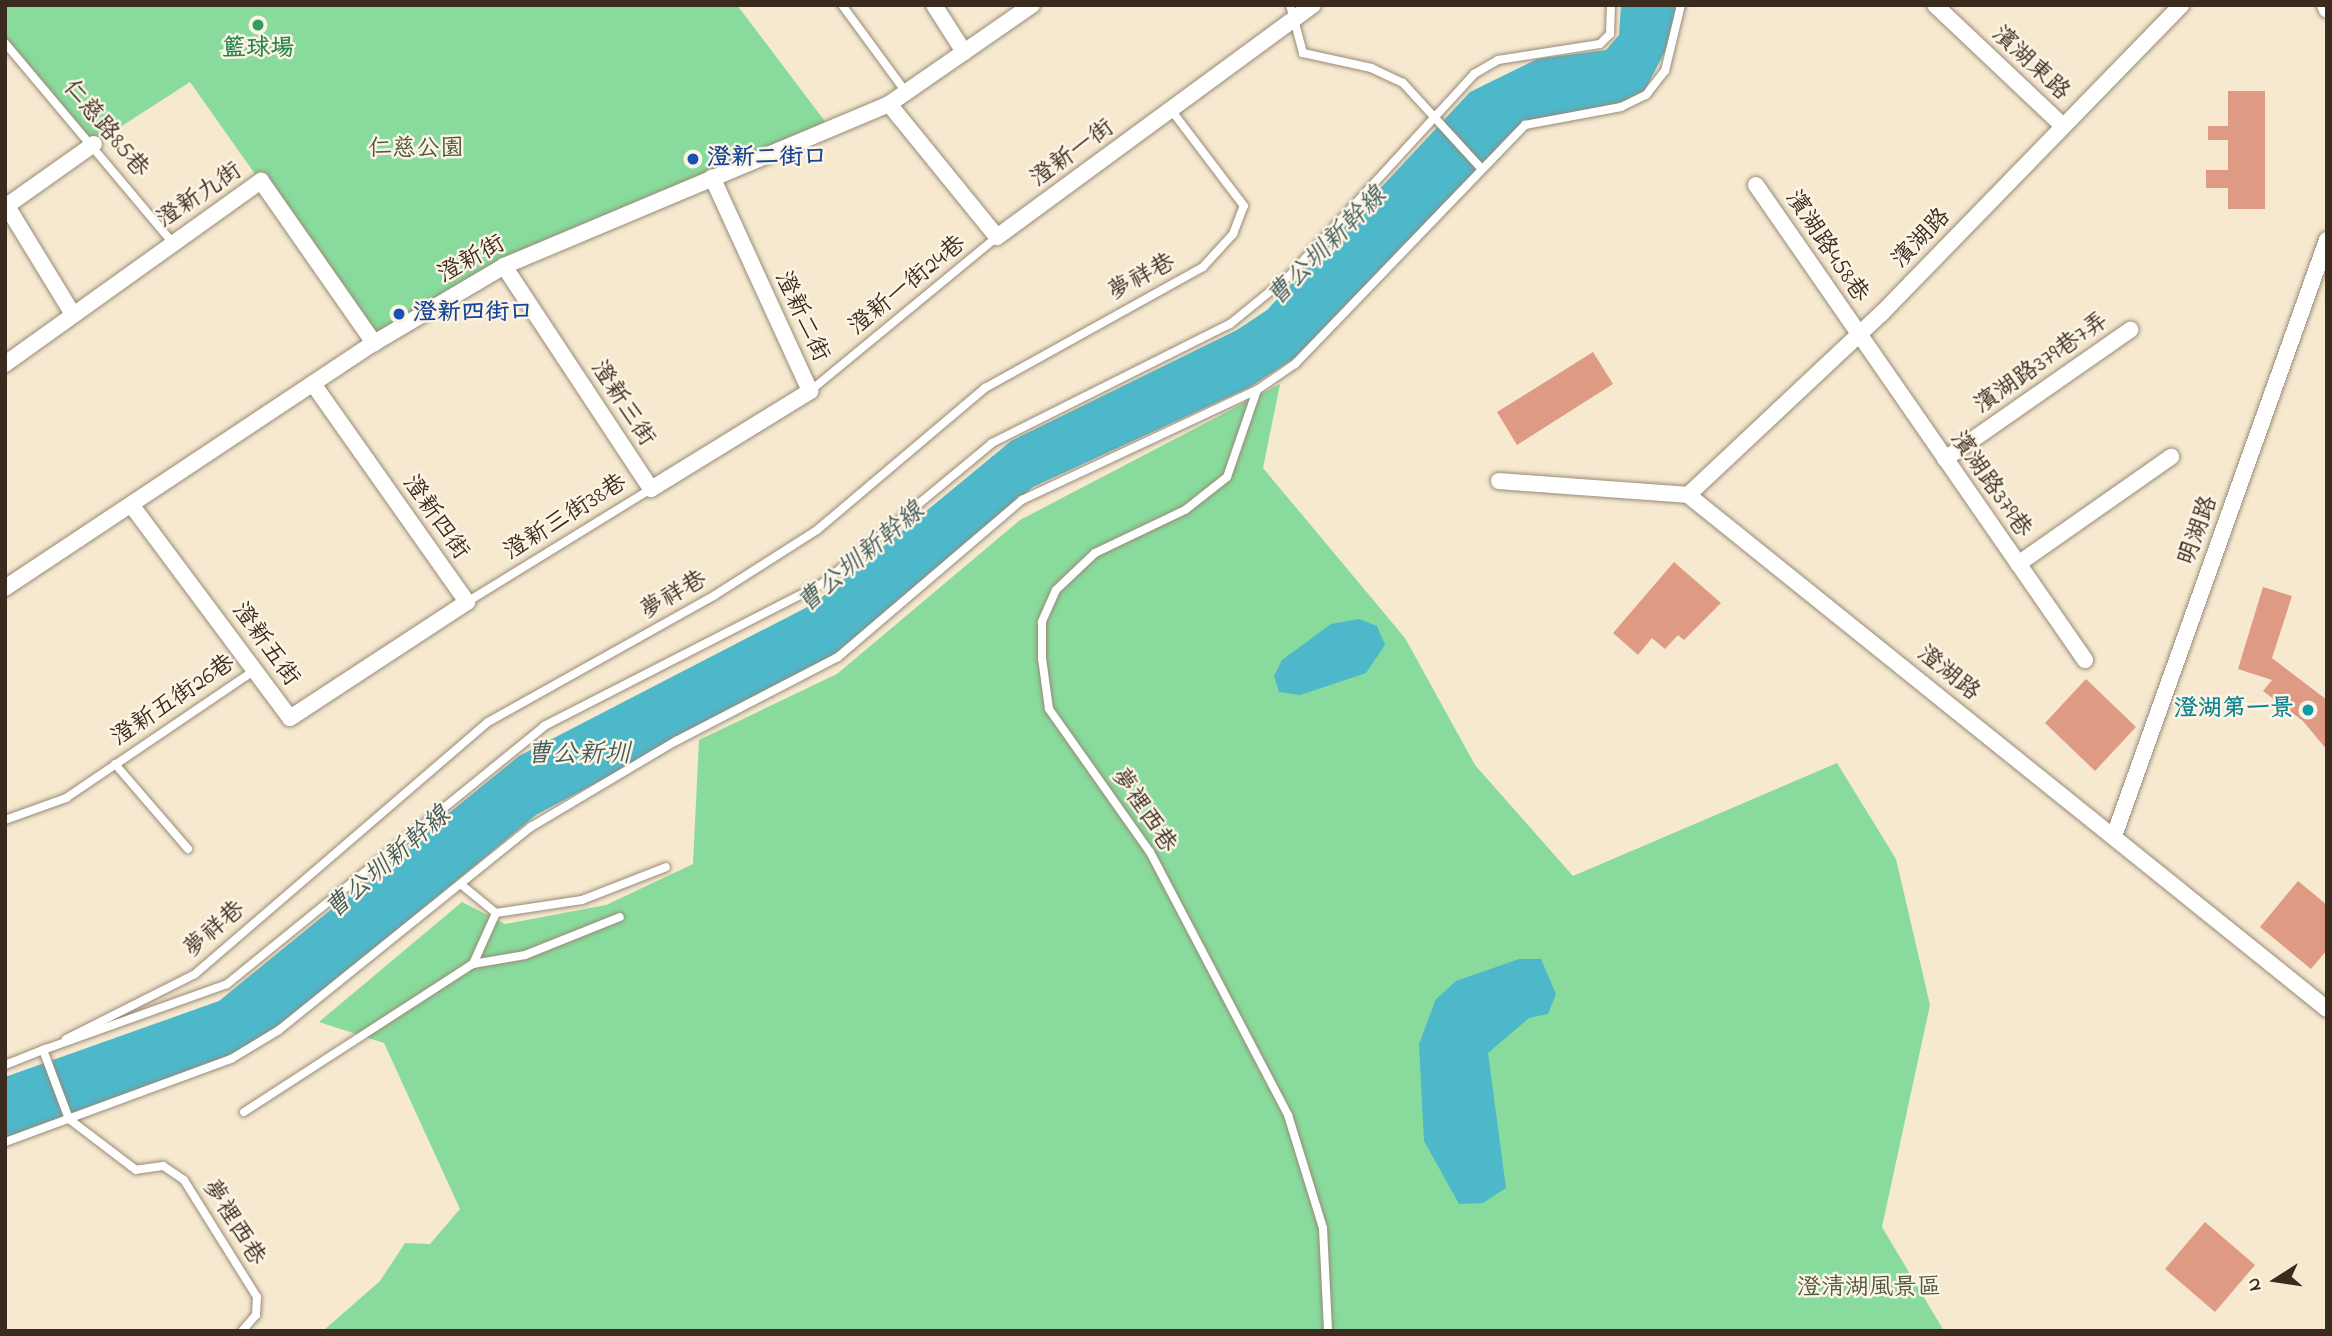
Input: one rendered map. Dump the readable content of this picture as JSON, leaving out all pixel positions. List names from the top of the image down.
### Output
{
  "streets": {
    "street": [
      "濱湖東路",
      "澄新一街",
      "澄新九街",
      "濱湖路",
      "濱湖路458巷",
      "澄新街",
      "澄新二街",
      "濱湖路379巷7弄",
      "澄新三街",
      "濱湖路379巷",
      "澄新四街",
      "明湖路",
      "澄新五街",
      "澄湖路"
    ],
    "lane": [
      "仁慈路85巷",
      "夢祥巷",
      "澄新一街24巷",
      "澄新三街38巷",
      "澄新五街26巷",
      "夢裡西巷"
    ]
  },
  "crossings": [
    ["濱湖東路", "濱湖路"],
    ["仁慈路85巷", "澄新九街"],
    ["澄新一街", "夢祥巷"],
    ["澄新一街", "澄新一街24巷"],
    ["澄新九街", "澄新街"],
    ["濱湖路", "濱湖路458巷"],
    ["濱湖路", "濱湖路379巷"],
    ["濱湖路", "澄湖路"],
    ["濱湖路458巷", "濱湖路379巷"],
    ["澄新街", "澄新二街"],
    ["澄新街", "澄新三街"],
    ["澄新街", "澄新四街"],
    ["澄新街", "澄新五街"],
    ["澄新一街24巷", "澄新二街"],
    ["澄新二街", "澄新三街"],
    ["澄新二街", "澄新三街38巷"],
    ["濱湖路379巷7弄", "濱湖路379巷"],
    ["澄新三街", "澄新三街38巷"],
    ["澄新四街", "澄新三街38巷"],
    ["澄新四街", "澄新五街"],
    ["澄新三街38巷", "澄新五街"],
    ["明湖路", "澄湖路"],
    ["澄新五街", "澄新五街26巷"]
  ],
  "water": ["曹公圳新幹線", "曹公新圳"],
  "parks": ["仁慈公園", "澄清湖風景區"],
  "places": [
    "籃球場",
    "澄新二街口",
    "澄新四街口",
    "澄湖第一景"
  ],
  "north": "left"
}
